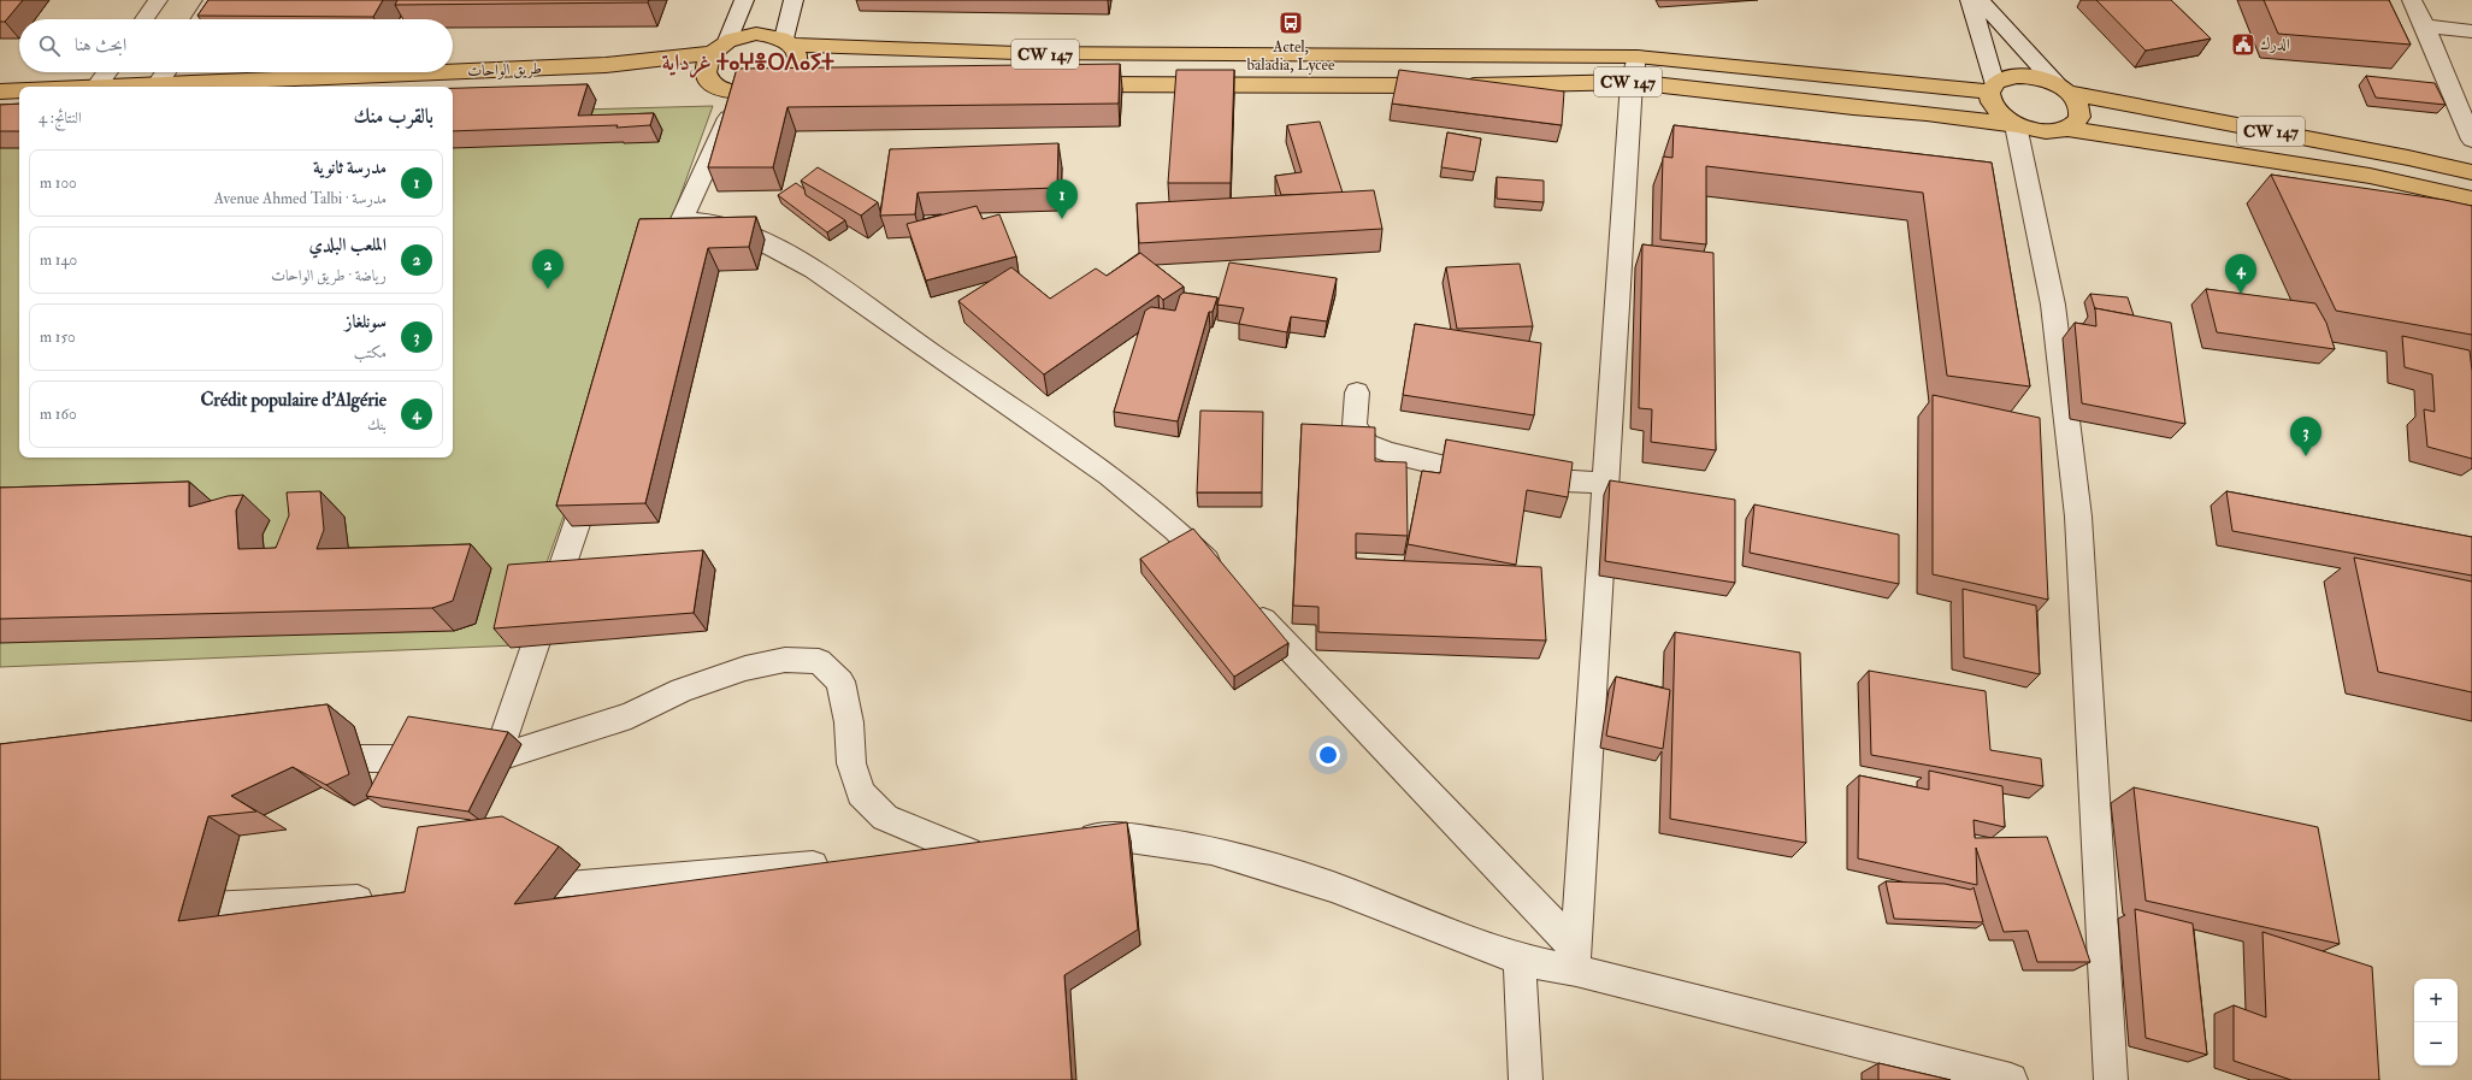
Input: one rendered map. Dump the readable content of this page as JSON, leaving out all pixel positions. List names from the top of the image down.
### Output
{
  "streets": {
    "main road": ["CW 147", "طريق الواحات"]
  },
  "crossings": [
    ["CW 147", "طريق الواحات"]
  ],
  "districts": ["غرداية ⵜⴰⵖⴻⵔⴷⴰⵢⵜ"],
  "places": {
    "bus stop": ["Actel, baladia, Lycee"],
    "public building": ["الدرك"]
  },
  "page": {
    "search": "ابحث هنا",
    "heading": ["بالقرب منك", "النتائج: 4"],
    "list": [
      {
        "mark": "1",
        "name": "مدرسة ثانوية",
        "note": "مدرسة · Avenue Ahmed Talbi",
        "value": "100 m"
      },
      {
        "mark": "2",
        "name": "الملعب البلدي",
        "note": "رياضة · طريق الواحات",
        "value": "140 m"
      },
      {
        "mark": "3",
        "name": "سونلغاز",
        "note": "مكتب",
        "value": "150 m"
      },
      {
        "mark": "4",
        "name": "Crédit populaire d'Algérie",
        "note": "بنك",
        "value": "160 m"
      }
    ],
    "pins": [
      "1",
      "2",
      "4",
      "3"
    ],
    "map_buttons": ["+", "−"]
  }
}
